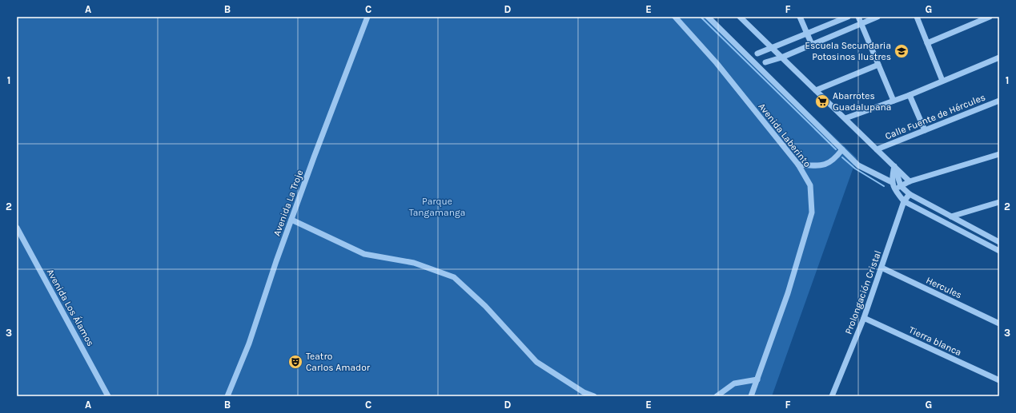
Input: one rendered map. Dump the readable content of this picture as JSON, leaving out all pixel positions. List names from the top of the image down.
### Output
{
  "streets": {
    "street": [
      "Calle Fuente de Hércules",
      "Avenida Laberinto",
      "Avenida La Troje",
      "Hercules",
      "Prolongación Cristal",
      "Avenida Los Álamos",
      "Tierra blanca"
    ]
  },
  "crossings": [
    ["Hercules", "Prolongación Cristal"],
    ["Prolongación Cristal", "Tierra blanca"]
  ],
  "parks": ["Parque Tangamanga"],
  "places": {
    "school or university": ["Escuela Secundaria Potosinos Ilustres"],
    "supermarket": ["Abarrotes Guadalupana"],
    "theatre": ["Teatro Carlos Amador"]
  },
  "grid": {
    "columns": [
      "A",
      "B",
      "C",
      "D",
      "E",
      "F",
      "G"
    ],
    "rows": ["1", "2", "3"]
  }
}
